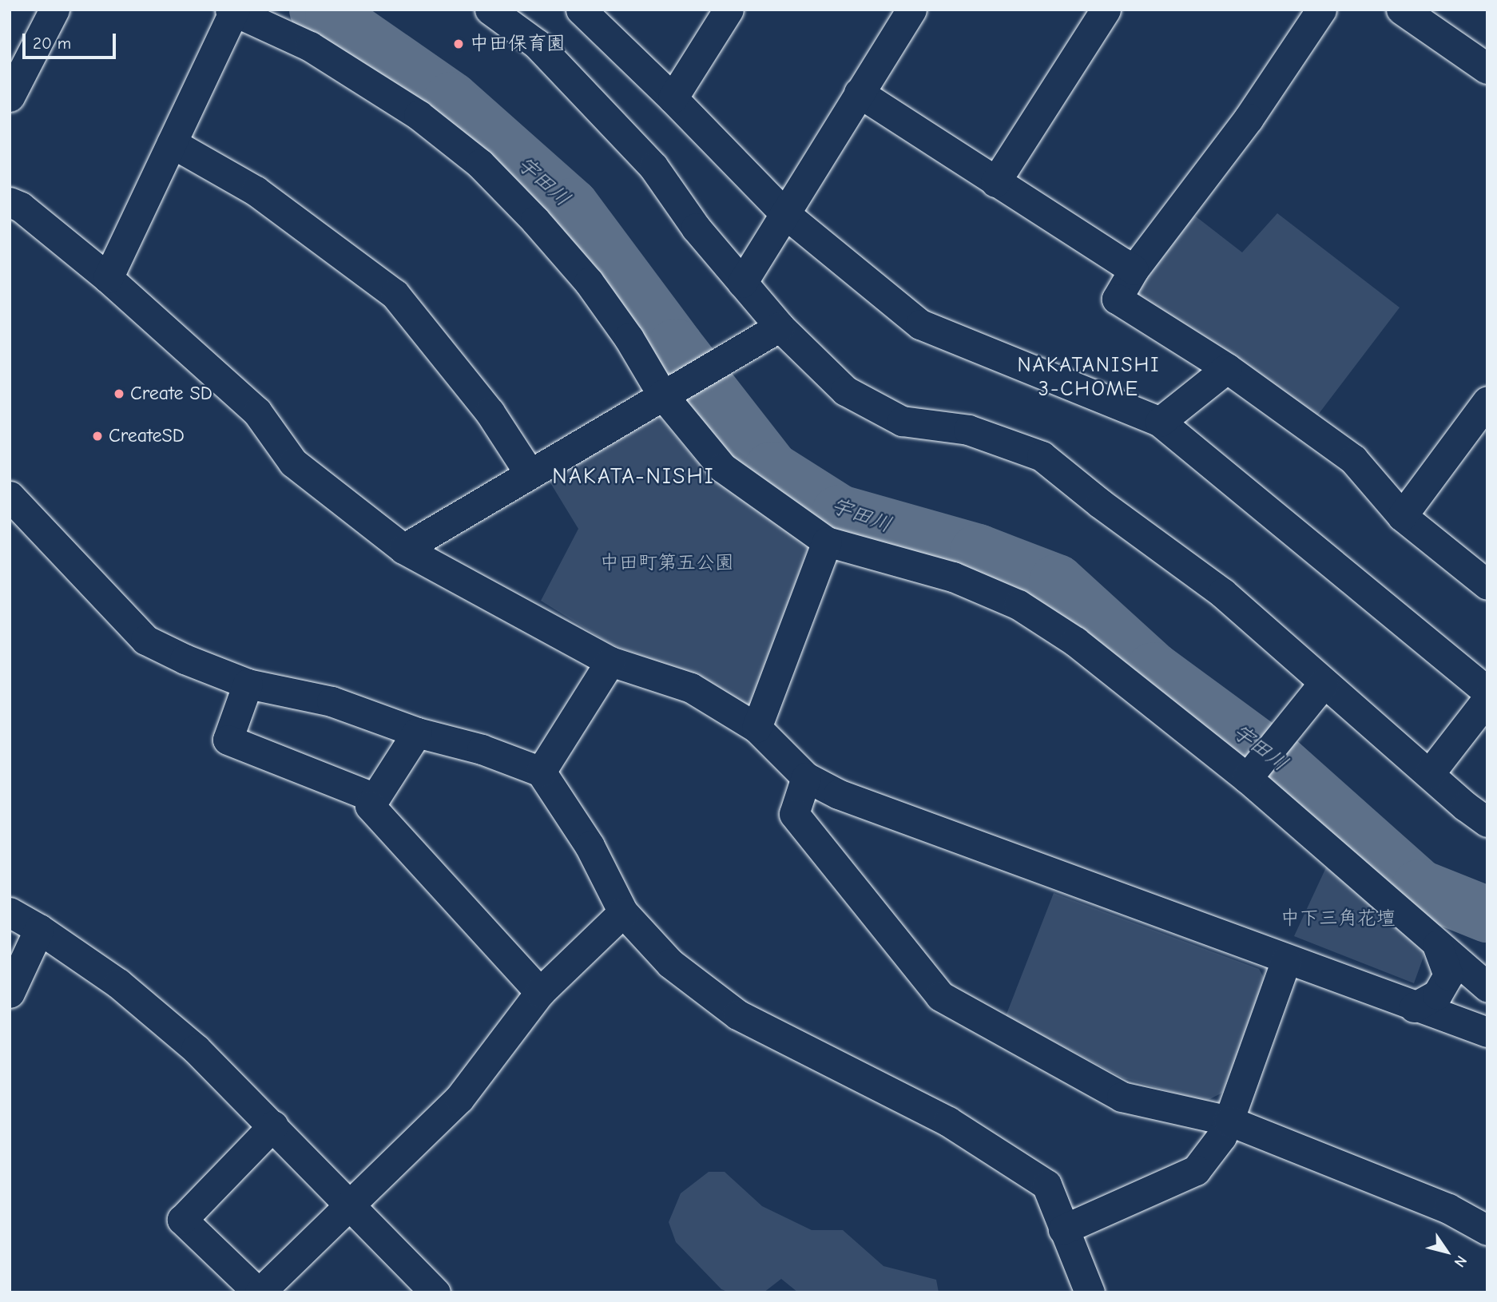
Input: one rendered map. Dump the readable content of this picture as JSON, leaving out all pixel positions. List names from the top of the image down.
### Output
{
  "districts": ["NAKATANISHI 3-CHOME", "NAKATA-NISHI"],
  "water": ["宇田川"],
  "parks": ["中田町第五公園", "中下三角花壇"],
  "places": ["中田保育園", "Create SD", "CreateSD"],
  "scale_bar": "20 m",
  "north": "bottom right"
}
